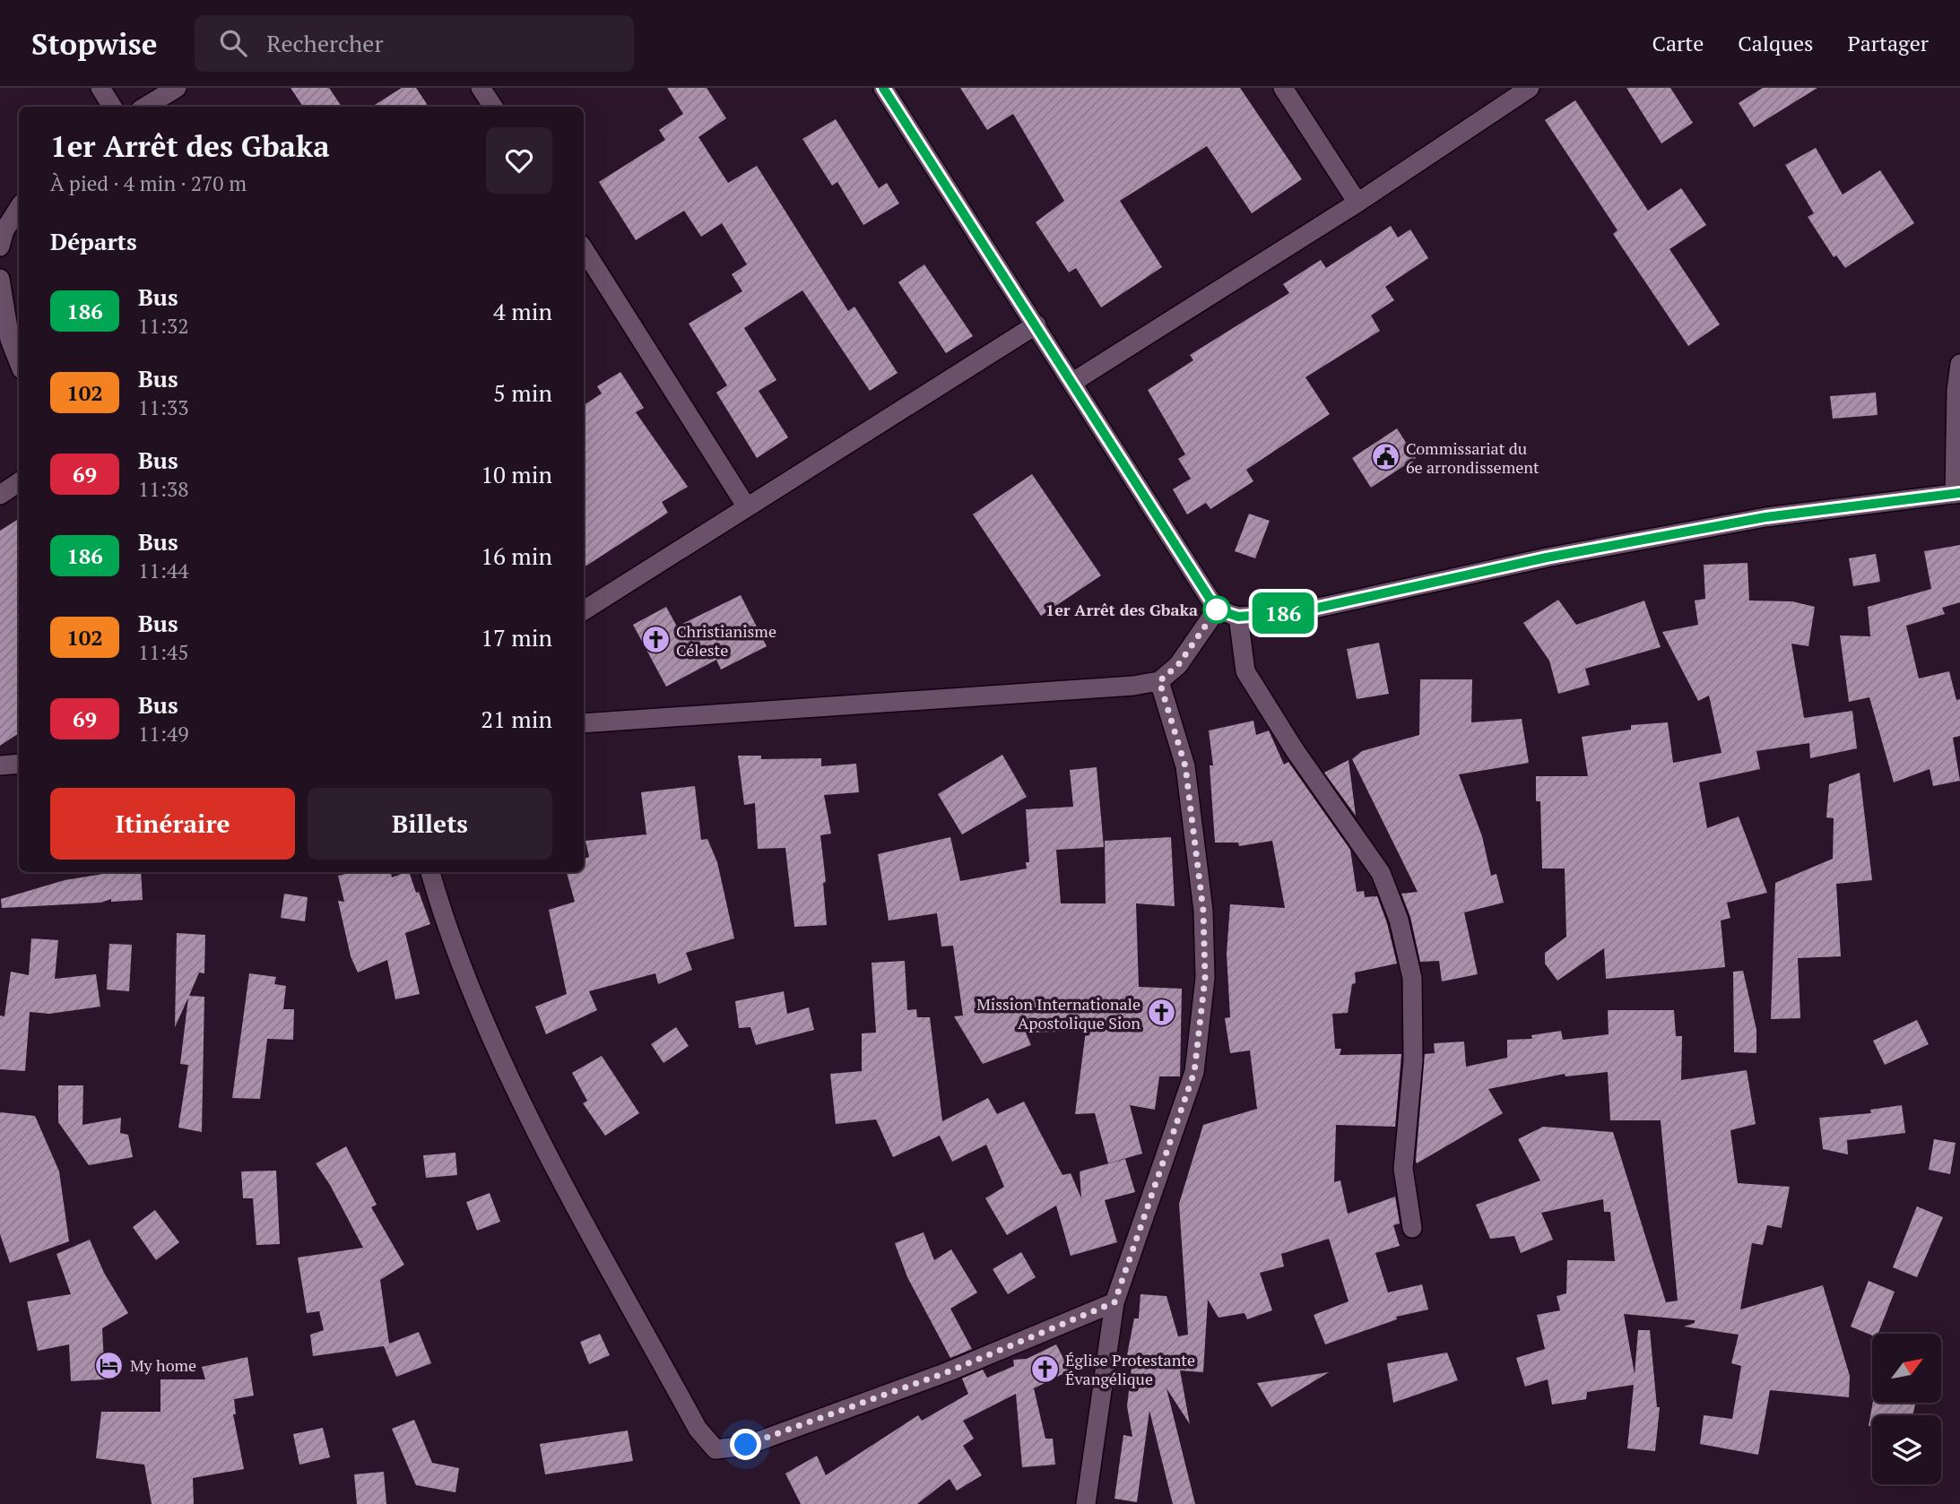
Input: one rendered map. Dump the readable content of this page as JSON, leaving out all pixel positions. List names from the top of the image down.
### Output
{
  "places": {
    "public building": ["Commissariat du 6e arrondissement"],
    "other": ["1er Arrêt des Gbaka"],
    "church": ["Christianisme Céleste", "Mission Internationale Apostolique Sion", "Église Protestante Évangélique"],
    "hotel": ["My home"]
  },
  "lines": ["bus line 186"],
  "north": "top right",
  "page": {
    "header": "Stopwise",
    "search": "Rechercher",
    "nav": ["Carte", "Calques", "Partager"],
    "on_map": "186",
    "heading": [
      ["1er Arrêt des Gbaka", "À pied · 4 min · 270 m"],
      "Départs"
    ],
    "list": [
      {
        "mark": "186",
        "name": "Bus",
        "note": "11:32",
        "value": "4 min"
      },
      {
        "mark": "102",
        "name": "Bus",
        "note": "11:33",
        "value": "5 min"
      },
      {
        "mark": "69",
        "name": "Bus",
        "note": "11:38",
        "value": "10 min"
      },
      {
        "mark": "186",
        "name": "Bus",
        "note": "11:44",
        "value": "16 min"
      },
      {
        "mark": "102",
        "name": "Bus",
        "note": "11:45",
        "value": "17 min"
      },
      {
        "mark": "69",
        "name": "Bus",
        "note": "11:49",
        "value": "21 min"
      }
    ],
    "buttons": ["Itinéraire", "Billets"]
  }
}
